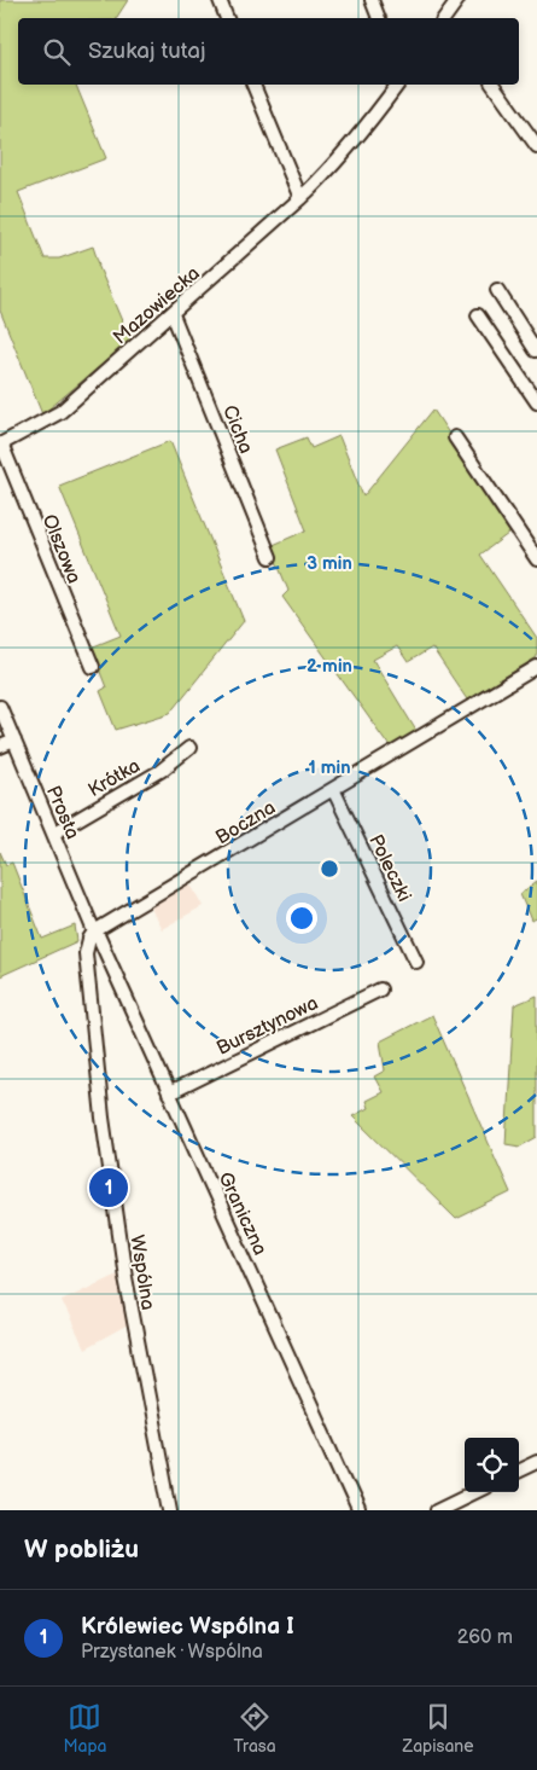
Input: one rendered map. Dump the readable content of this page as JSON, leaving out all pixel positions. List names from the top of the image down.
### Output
{
  "streets": {
    "street": [
      "Mazowiecka",
      "Cicha",
      "Olszowa",
      "Krótka",
      "Prosta",
      "Boczna",
      "Poleczki",
      "Bursztynowa",
      "Graniczna",
      "Wspólna"
    ]
  },
  "crossings": [
    ["Mazowiecka", "Cicha"],
    ["Mazowiecka", "Olszowa"],
    ["Krótka", "Prosta"],
    ["Prosta", "Boczna"],
    ["Prosta", "Graniczna"],
    ["Prosta", "Wspólna"],
    ["Boczna", "Poleczki"],
    ["Boczna", "Graniczna"],
    ["Boczna", "Wspólna"],
    ["Bursztynowa", "Graniczna"],
    ["Graniczna", "Wspólna"]
  ],
  "page": {
    "search": "Szukaj tutaj",
    "pins": "1",
    "heading": "W pobliżu",
    "list": [
      {
        "mark": "1",
        "name": "Królewiec Wspólna I",
        "note": "Przystanek · Wspólna",
        "value": "260 m"
      }
    ],
    "nav": ["Mapa", "Trasa", "Zapisane"]
  },
  "rings": ["3 min", "2 min", "1 min"]
}
